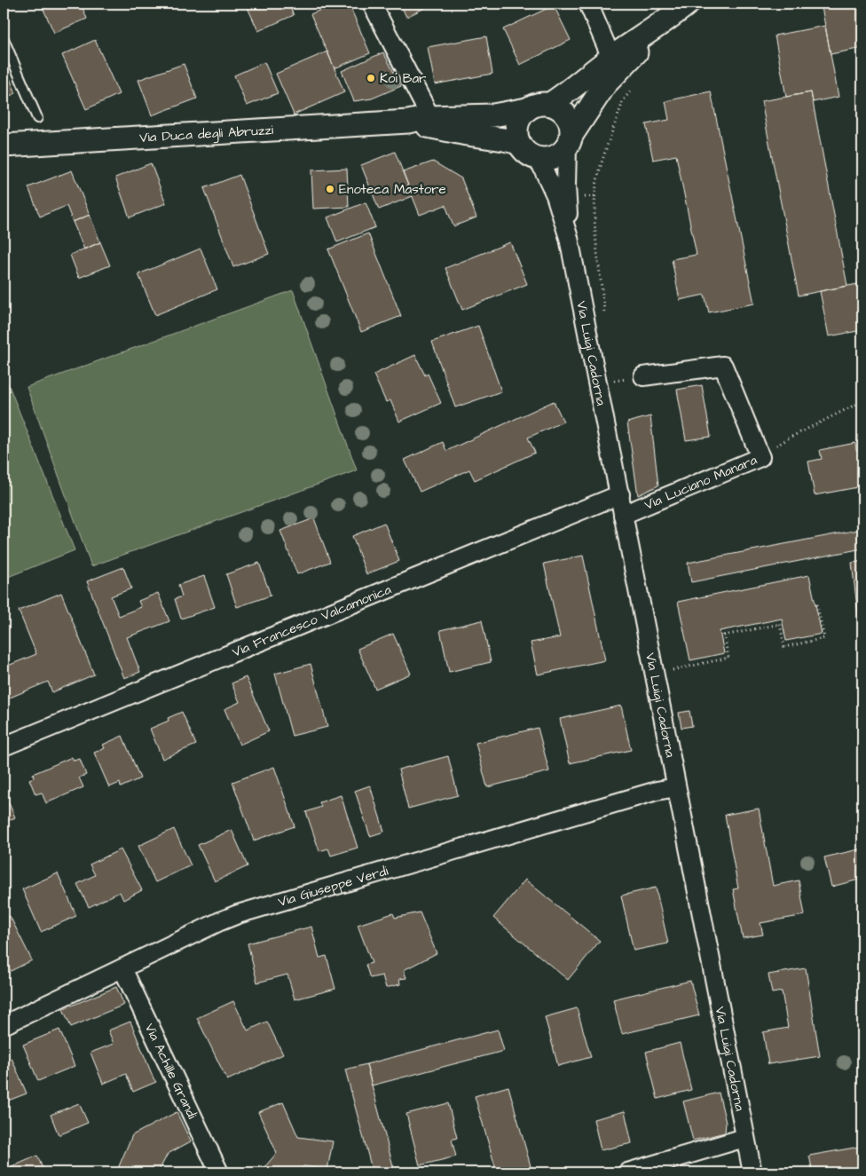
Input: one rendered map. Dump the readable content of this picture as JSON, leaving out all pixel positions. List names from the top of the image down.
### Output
{
  "streets": {
    "street": [
      "Via Duca degli Abruzzi",
      "Via Luigi Cadorna",
      "Via Luciano Manara",
      "Via Francesco Valcamonica",
      "Via Giuseppe Verdi",
      "Via Achille Grandi"
    ]
  },
  "crossings": [
    ["Via Duca degli Abruzzi", "Via Luigi Cadorna"],
    ["Via Luigi Cadorna", "Via Luciano Manara"],
    ["Via Luigi Cadorna", "Via Francesco Valcamonica"],
    ["Via Luigi Cadorna", "Via Giuseppe Verdi"],
    ["Via Giuseppe Verdi", "Via Achille Grandi"]
  ],
  "places": ["Koi Bar", "Enoteca Mastore"]
}
